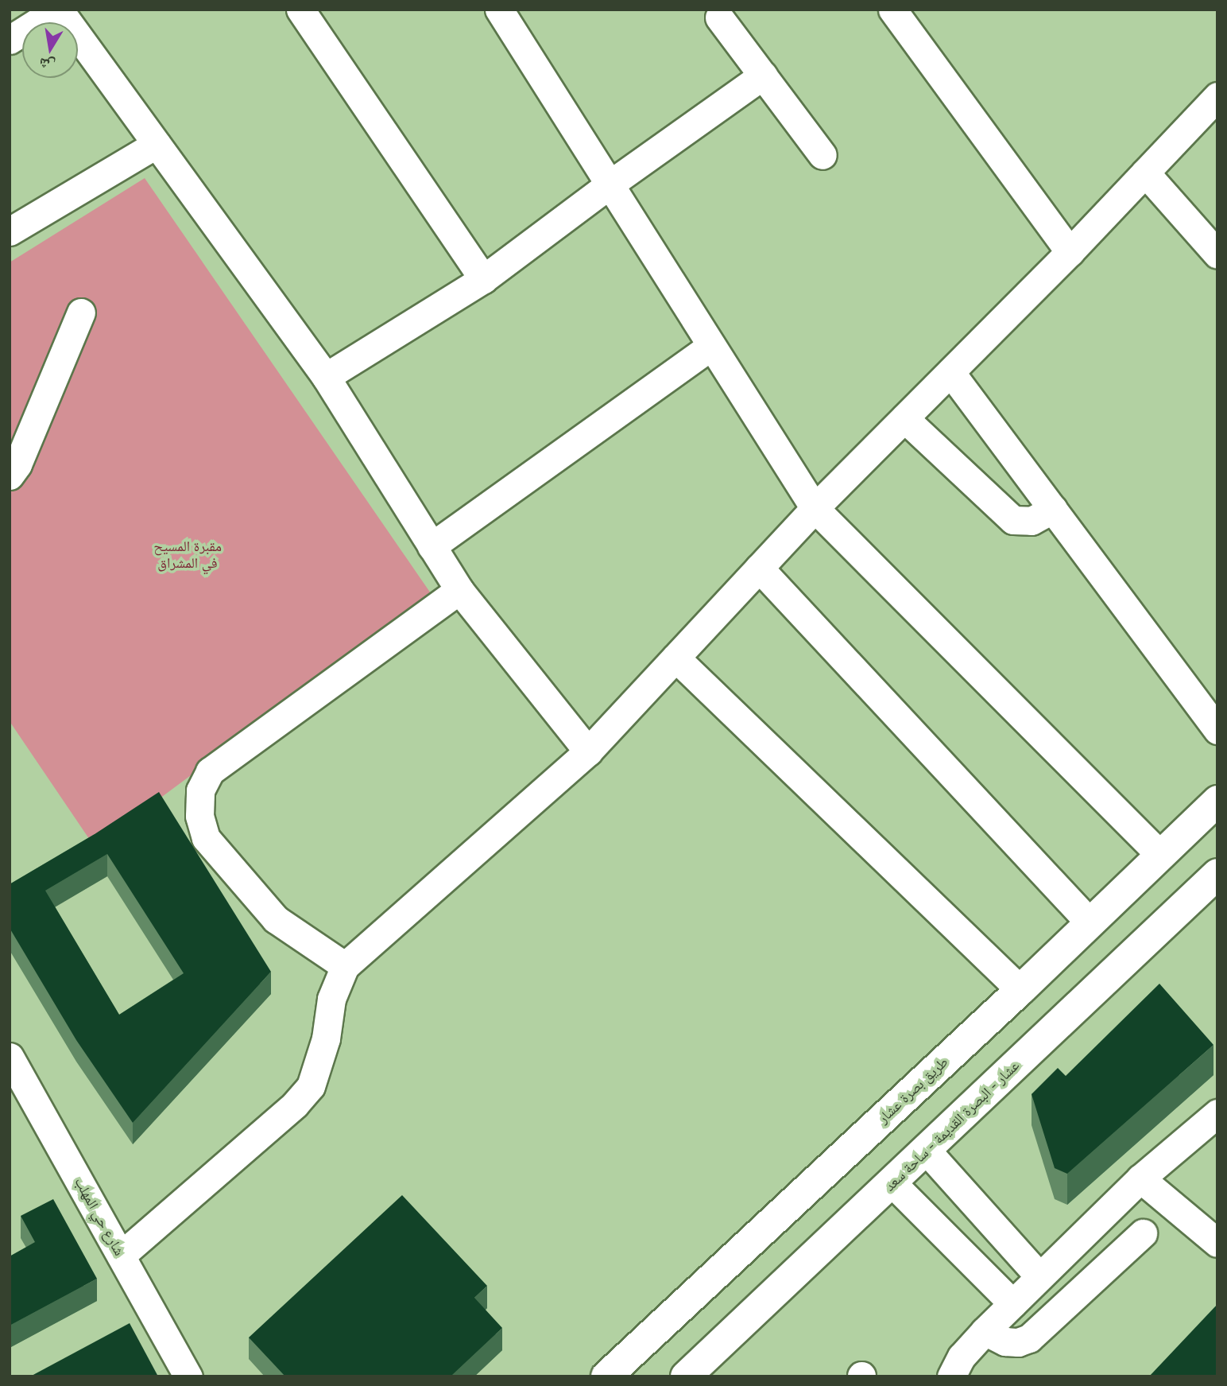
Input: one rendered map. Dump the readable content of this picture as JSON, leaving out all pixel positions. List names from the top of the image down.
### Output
{
  "streets": {
    "main road": ["طريق بصرة عشار", "عشار - البصرة القديمة - ساحة سعد"],
    "street": ["شارع حي المهلب"]
  },
  "parks": ["مقبرة المسيح في المشراق"],
  "north": "bottom"
}
